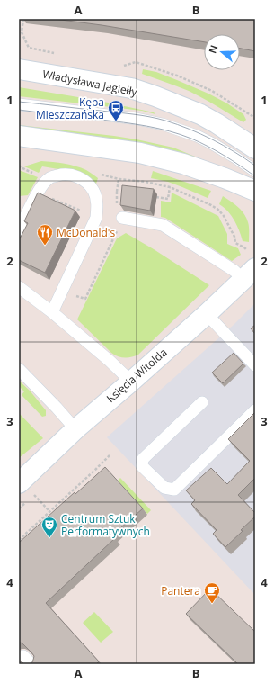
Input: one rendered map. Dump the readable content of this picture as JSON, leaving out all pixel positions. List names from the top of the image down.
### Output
{
  "streets": {
    "main road": ["Władysława Jagiełły", "Księcia Witolda"]
  },
  "places": {
    "bus stop": ["Kępa Mieszczańska"],
    "restaurant": ["McDonald's"],
    "theatre": ["Centrum Sztuk Performatywnych"],
    "cafe": ["Pantera"]
  },
  "north": "left",
  "grid": {
    "columns": ["A", "B"],
    "rows": [
      "1",
      "2",
      "3",
      "4"
    ]
  }
}
